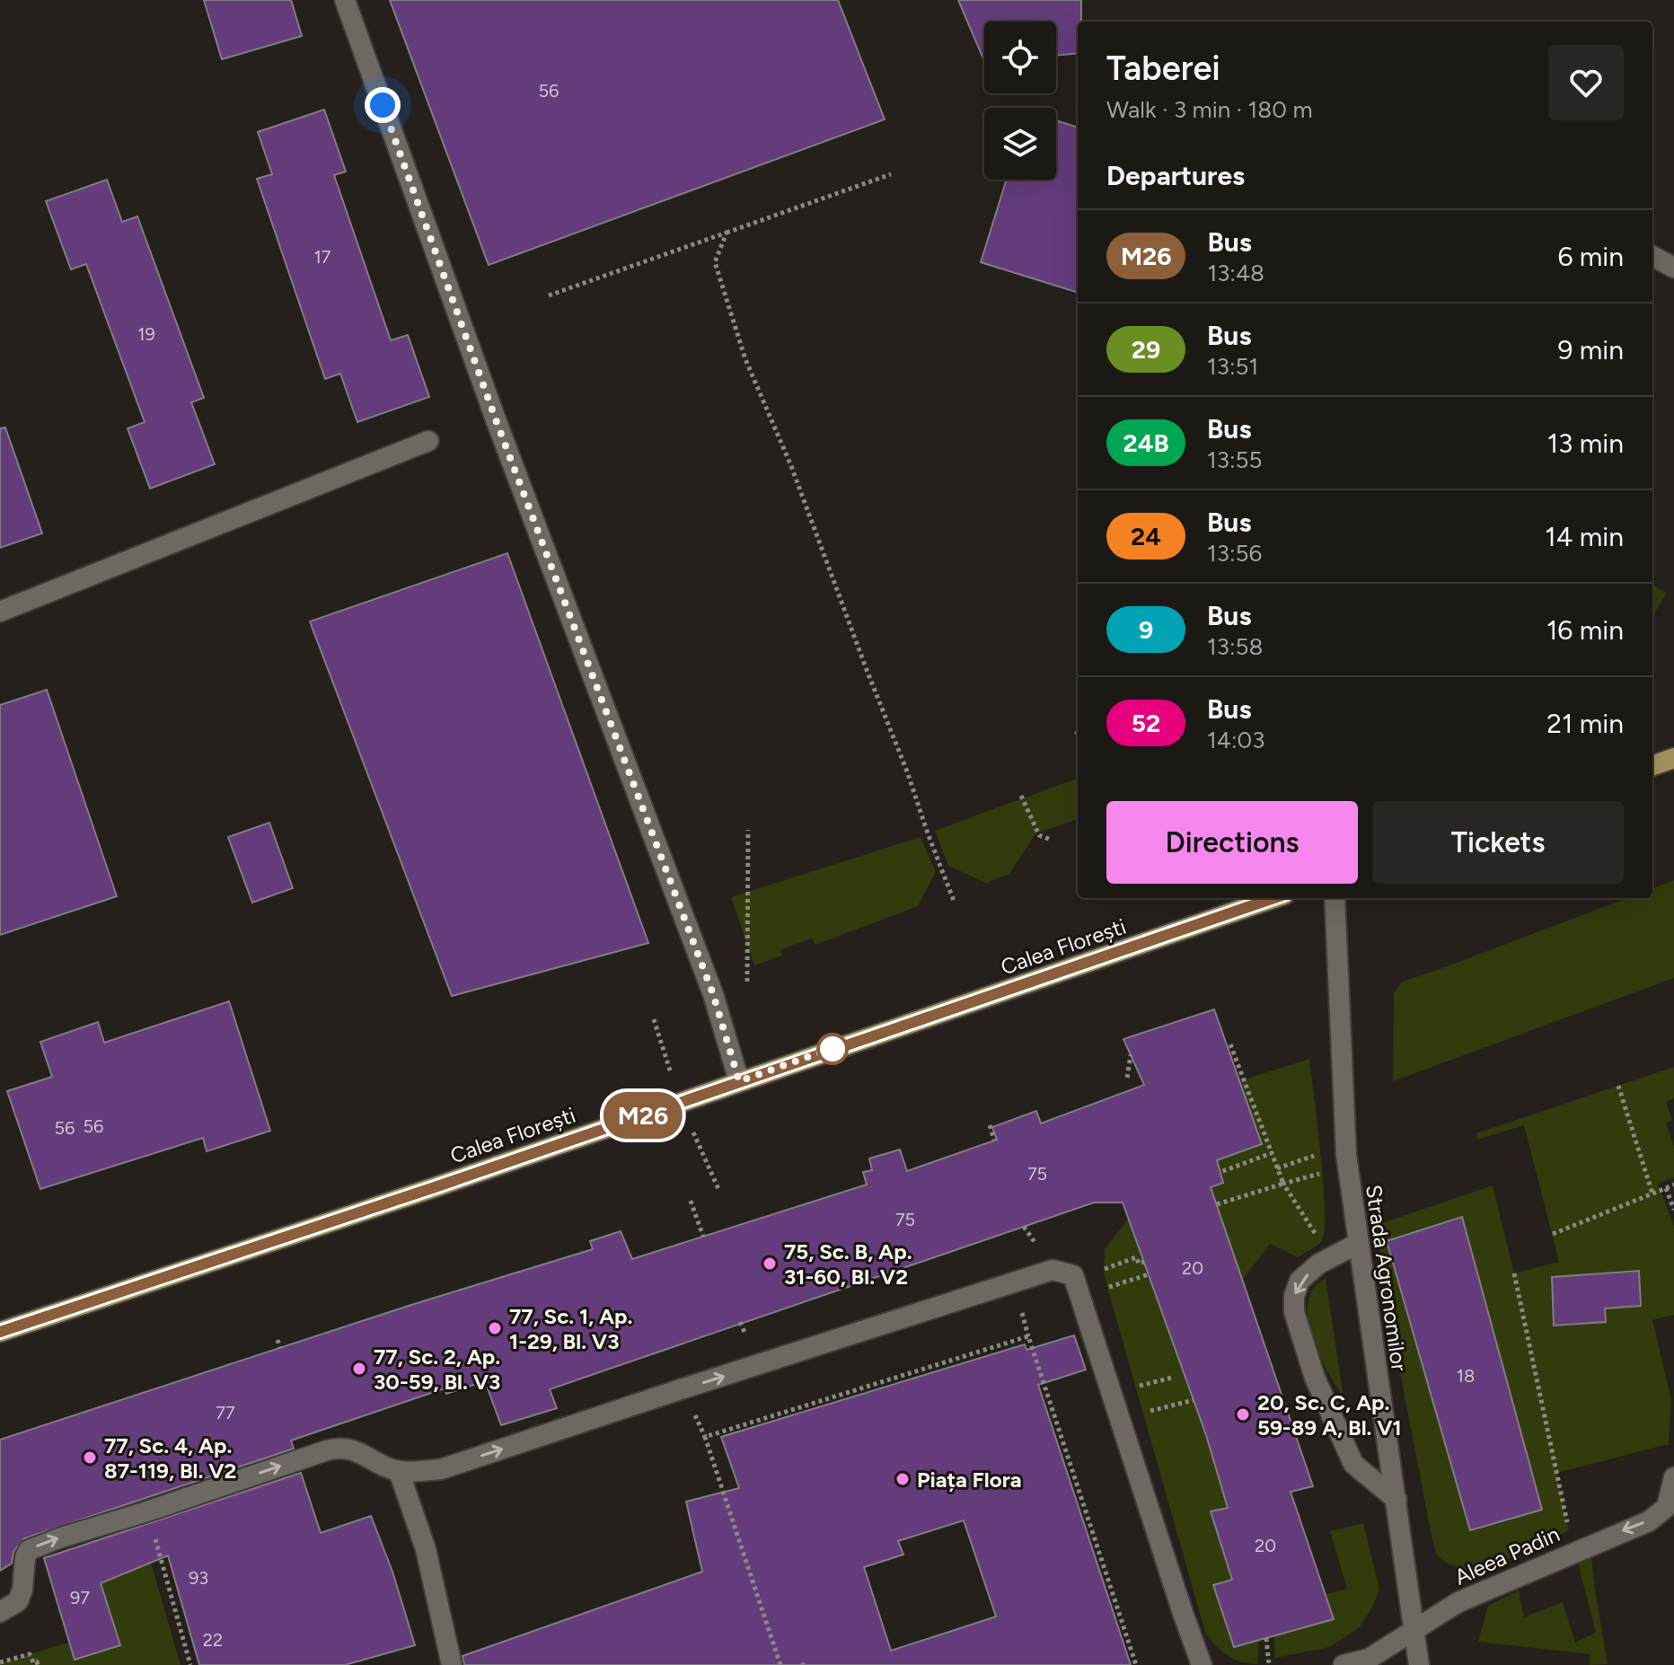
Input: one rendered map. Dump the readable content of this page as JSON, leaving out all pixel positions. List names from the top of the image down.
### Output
{
  "streets": {
    "main road": ["Calea Florești"],
    "street": ["Strada Agronomilor", "Aleea Padin"]
  },
  "crossings": [
    ["Strada Agronomilor", "Aleea Padin"]
  ],
  "one_way": ["Aleea Padin"],
  "places": [
    "75, Sc. B, Ap. 31-60, Bl. V2",
    "77, Sc. 1, Ap. 1-29, Bl. V3",
    "77, Sc. 2, Ap. 30-59, Bl. V3",
    "20, Sc. C, Ap. 59-89 A, Bl. V1",
    "77, Sc. 4, Ap. 87-119, Bl. V2",
    "Piața Flora"
  ],
  "lines": ["bus line M26"],
  "house_numbers": [
    "56",
    "17",
    "19",
    "56",
    "56",
    "75",
    "75",
    "20",
    "18",
    "77",
    "20",
    "93",
    "97",
    "22"
  ],
  "page": {
    "on_map": "M26",
    "heading": [
      ["Taberei", "Walk · 3 min · 180 m"],
      "Departures"
    ],
    "list": [
      {
        "mark": "M26",
        "name": "Bus",
        "note": "13:48",
        "value": "6 min"
      },
      {
        "mark": "29",
        "name": "Bus",
        "note": "13:51",
        "value": "9 min"
      },
      {
        "mark": "24B",
        "name": "Bus",
        "note": "13:55",
        "value": "13 min"
      },
      {
        "mark": "24",
        "name": "Bus",
        "note": "13:56",
        "value": "14 min"
      },
      {
        "mark": "9",
        "name": "Bus",
        "note": "13:58",
        "value": "16 min"
      },
      {
        "mark": "52",
        "name": "Bus",
        "note": "14:03",
        "value": "21 min"
      }
    ],
    "buttons": ["Directions", "Tickets"]
  }
}
